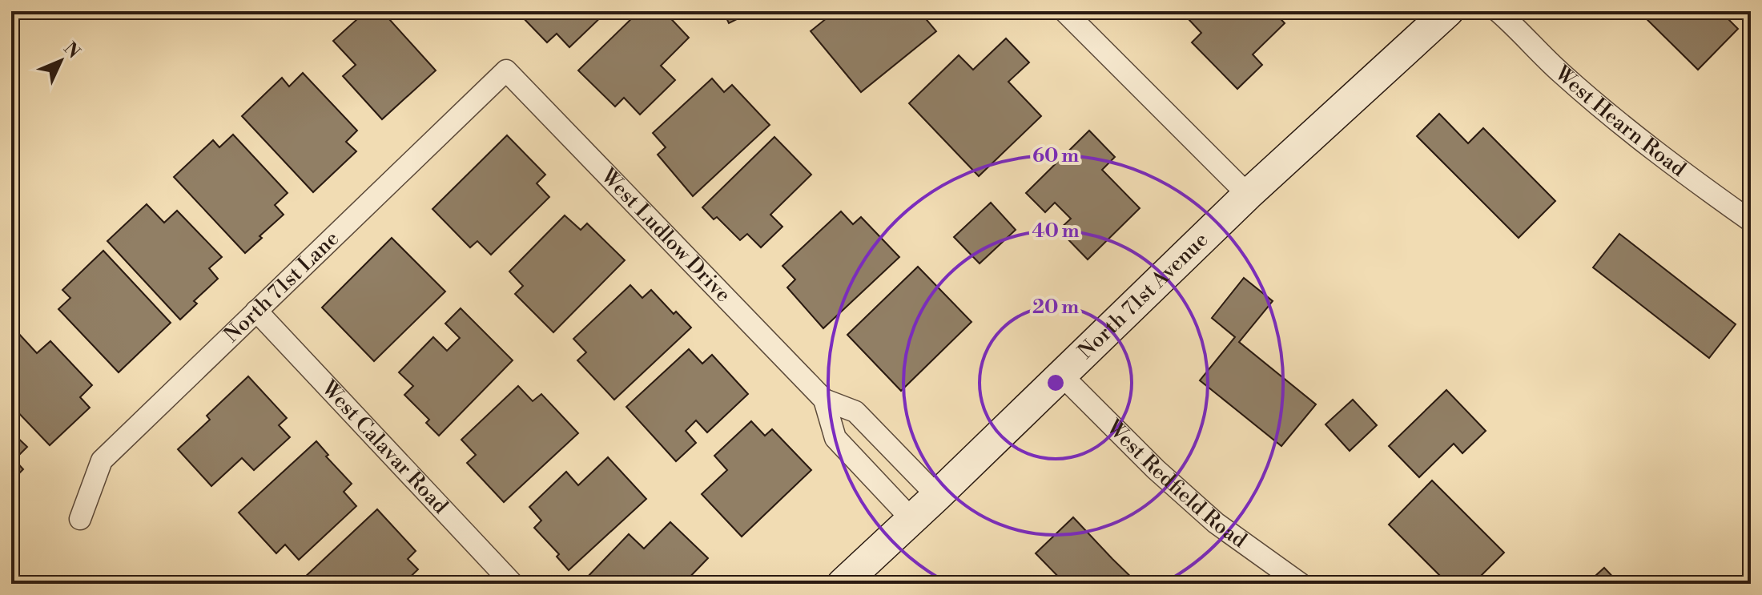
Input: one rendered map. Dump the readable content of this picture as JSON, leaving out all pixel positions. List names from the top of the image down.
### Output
{
  "streets": {
    "street": [
      "West Hearn Road",
      "West Ludlow Drive",
      "North 71st Lane",
      "North 71st Avenue",
      "West Calavar Road",
      "West Redfield Road"
    ]
  },
  "crossings": [
    ["West Ludlow Drive", "North 71st Lane"],
    ["West Ludlow Drive", "North 71st Avenue"],
    ["North 71st Lane", "West Calavar Road"],
    ["North 71st Avenue", "West Redfield Road"]
  ],
  "north": "top right",
  "rings": ["60 m", "40 m", "20 m"]
}
